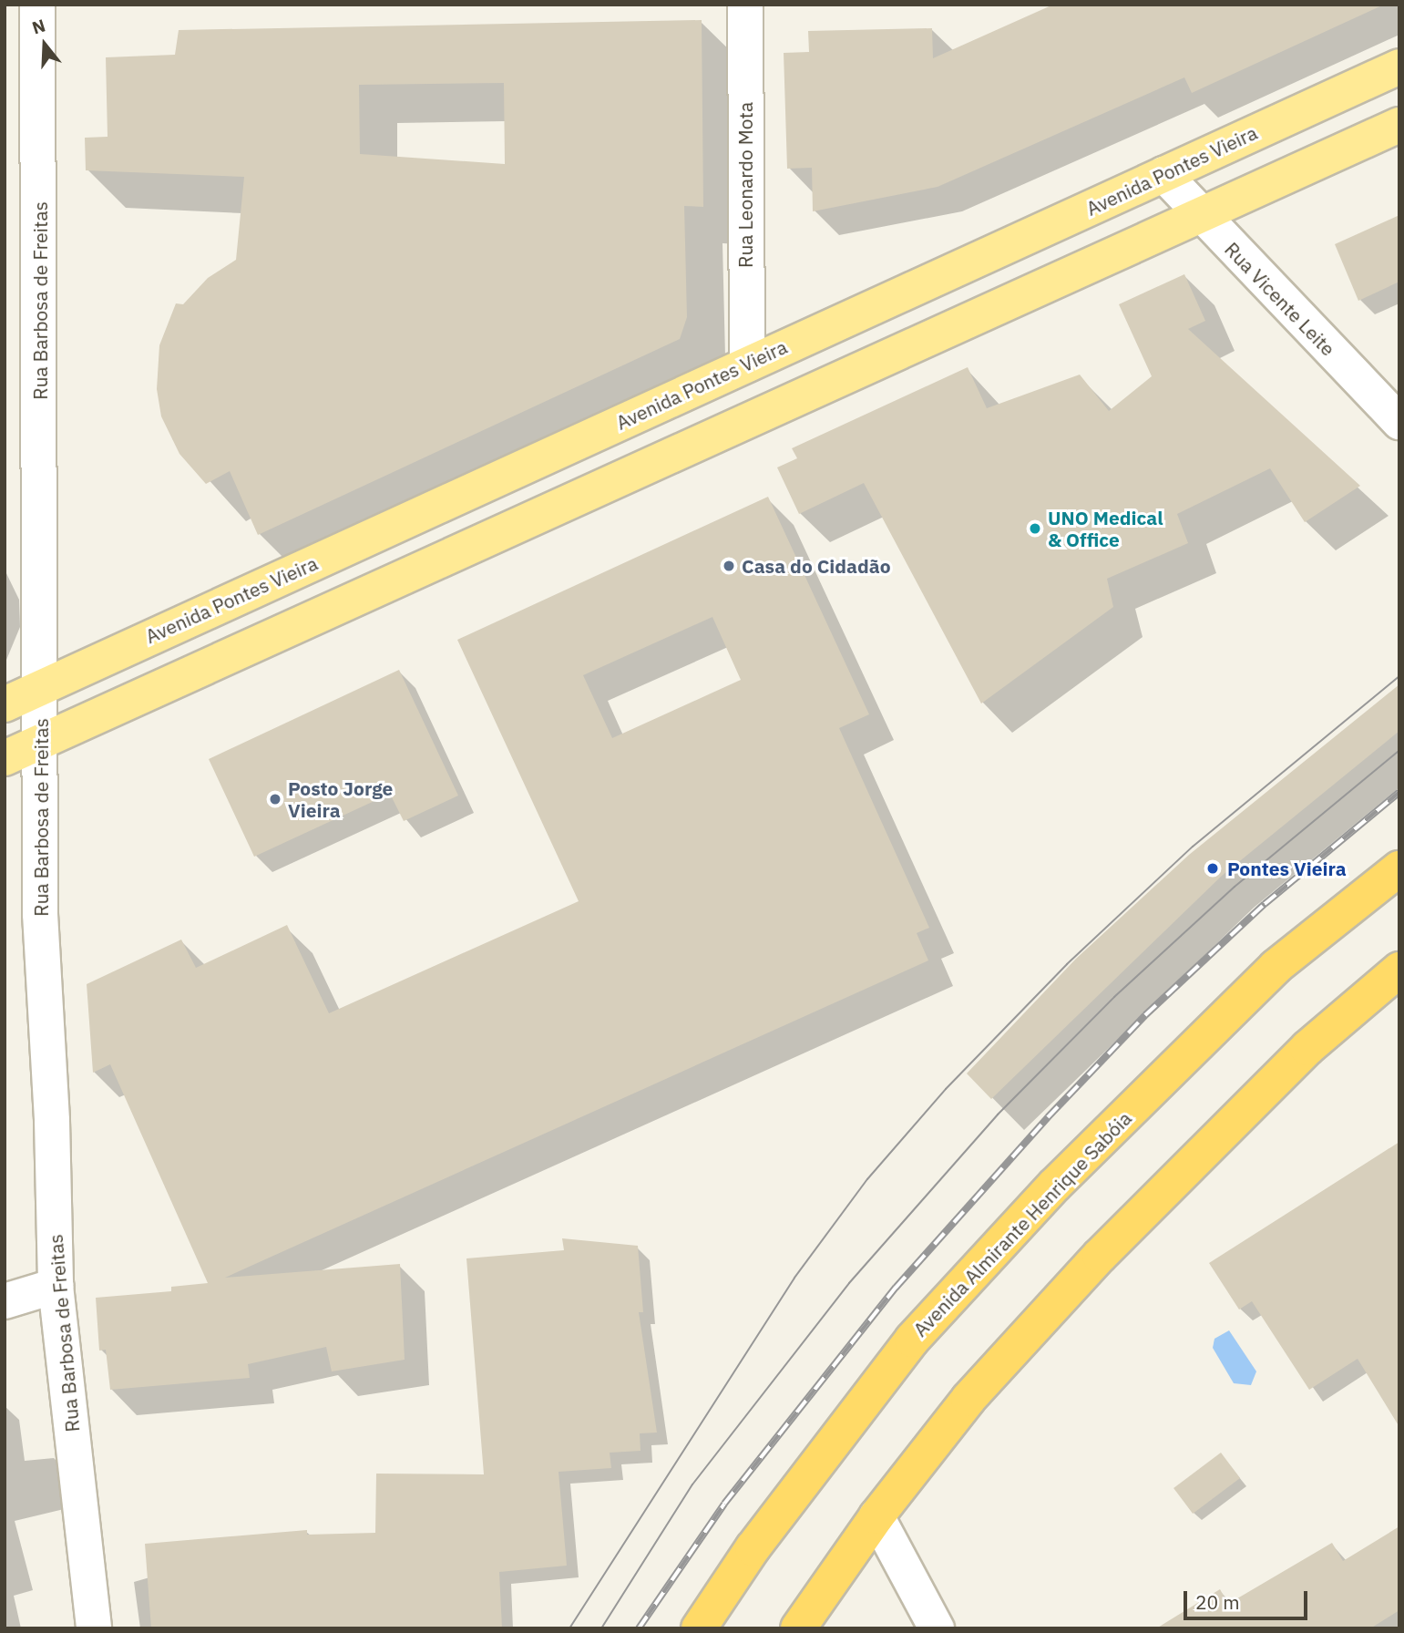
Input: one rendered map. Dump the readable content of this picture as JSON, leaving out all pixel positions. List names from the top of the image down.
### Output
{
  "streets": {
    "highway": ["Avenida Almirante Henrique Sabóia"],
    "main road": ["Avenida Pontes Vieira"],
    "street": ["Rua Leonardo Mota", "Rua Vicente Leite", "Rua Barbosa de Freitas"]
  },
  "crossings": [
    ["Avenida Pontes Vieira", "Rua Leonardo Mota"],
    ["Avenida Pontes Vieira", "Rua Vicente Leite"],
    ["Avenida Pontes Vieira", "Rua Barbosa de Freitas"]
  ],
  "places": [
    "UNO Medical & Office",
    "Casa do Cidadão",
    "Posto Jorge Vieira",
    "Pontes Vieira"
  ],
  "scale_bar": "20 m",
  "north": "top"
}
